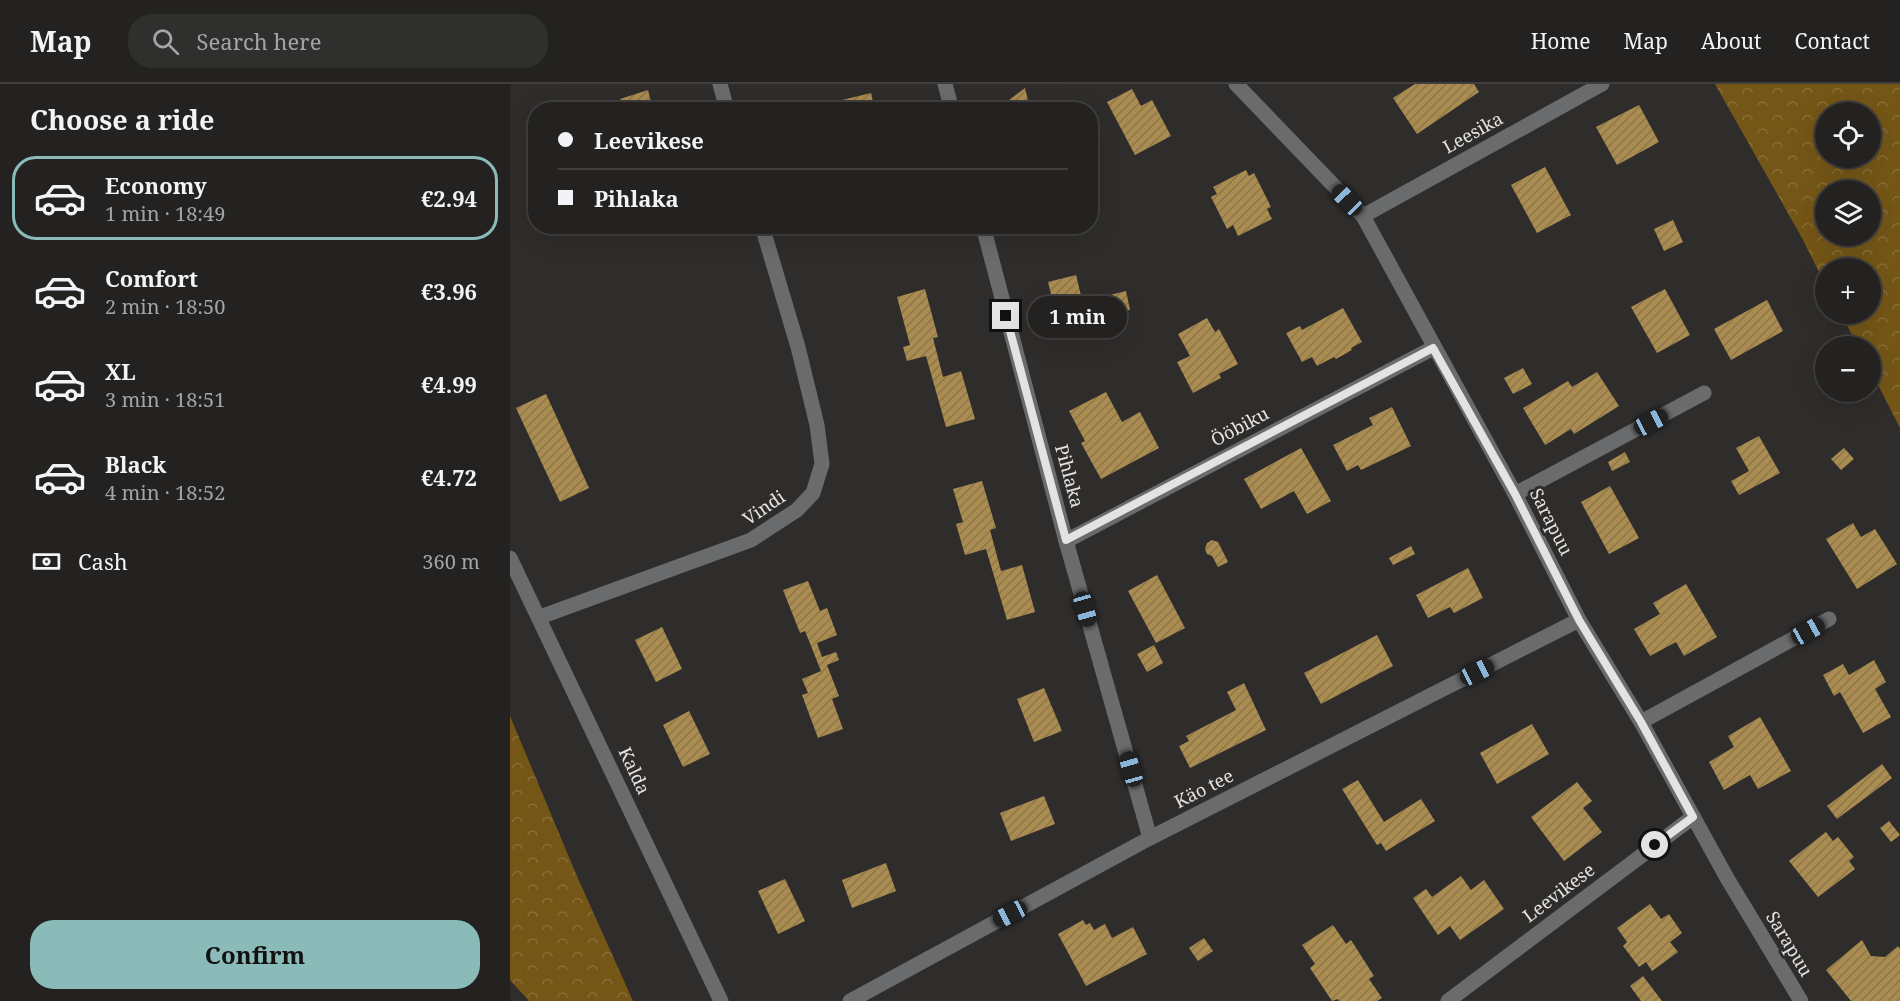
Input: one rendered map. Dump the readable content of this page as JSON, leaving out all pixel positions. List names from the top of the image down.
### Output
{
  "streets": {
    "street": [
      "Leesika",
      "Ööbiku",
      "Pihlaka",
      "Vindi",
      "Sarapuu",
      "Kalda",
      "Käo tee",
      "Leevikese"
    ]
  },
  "crossings": [
    ["Leesika", "Sarapuu"],
    ["Ööbiku", "Pihlaka"],
    ["Ööbiku", "Sarapuu"],
    ["Pihlaka", "Käo tee"],
    ["Vindi", "Kalda"],
    ["Sarapuu", "Käo tee"],
    ["Sarapuu", "Leevikese"]
  ],
  "page": {
    "header": "Map",
    "search": "Search here",
    "nav": [
      "Home",
      "Map",
      "About",
      "Contact"
    ],
    "heading": "Choose a ride",
    "map_buttons": ["+", "−"],
    "banner": ["Leevikese", "Pihlaka"],
    "list": [
      {
        "name": "Economy",
        "note": "1 min · 18:49",
        "value": "€2.94"
      },
      {
        "name": "Comfort",
        "note": "2 min · 18:50",
        "value": "€3.96"
      },
      {
        "name": "XL",
        "note": "3 min · 18:51",
        "value": "€4.99"
      },
      {
        "name": "Black",
        "note": "4 min · 18:52",
        "value": "€4.72"
      }
    ],
    "bubble": "1 min",
    "pay": ["Cash", "360 m"],
    "buttons": "Confirm"
  }
}
